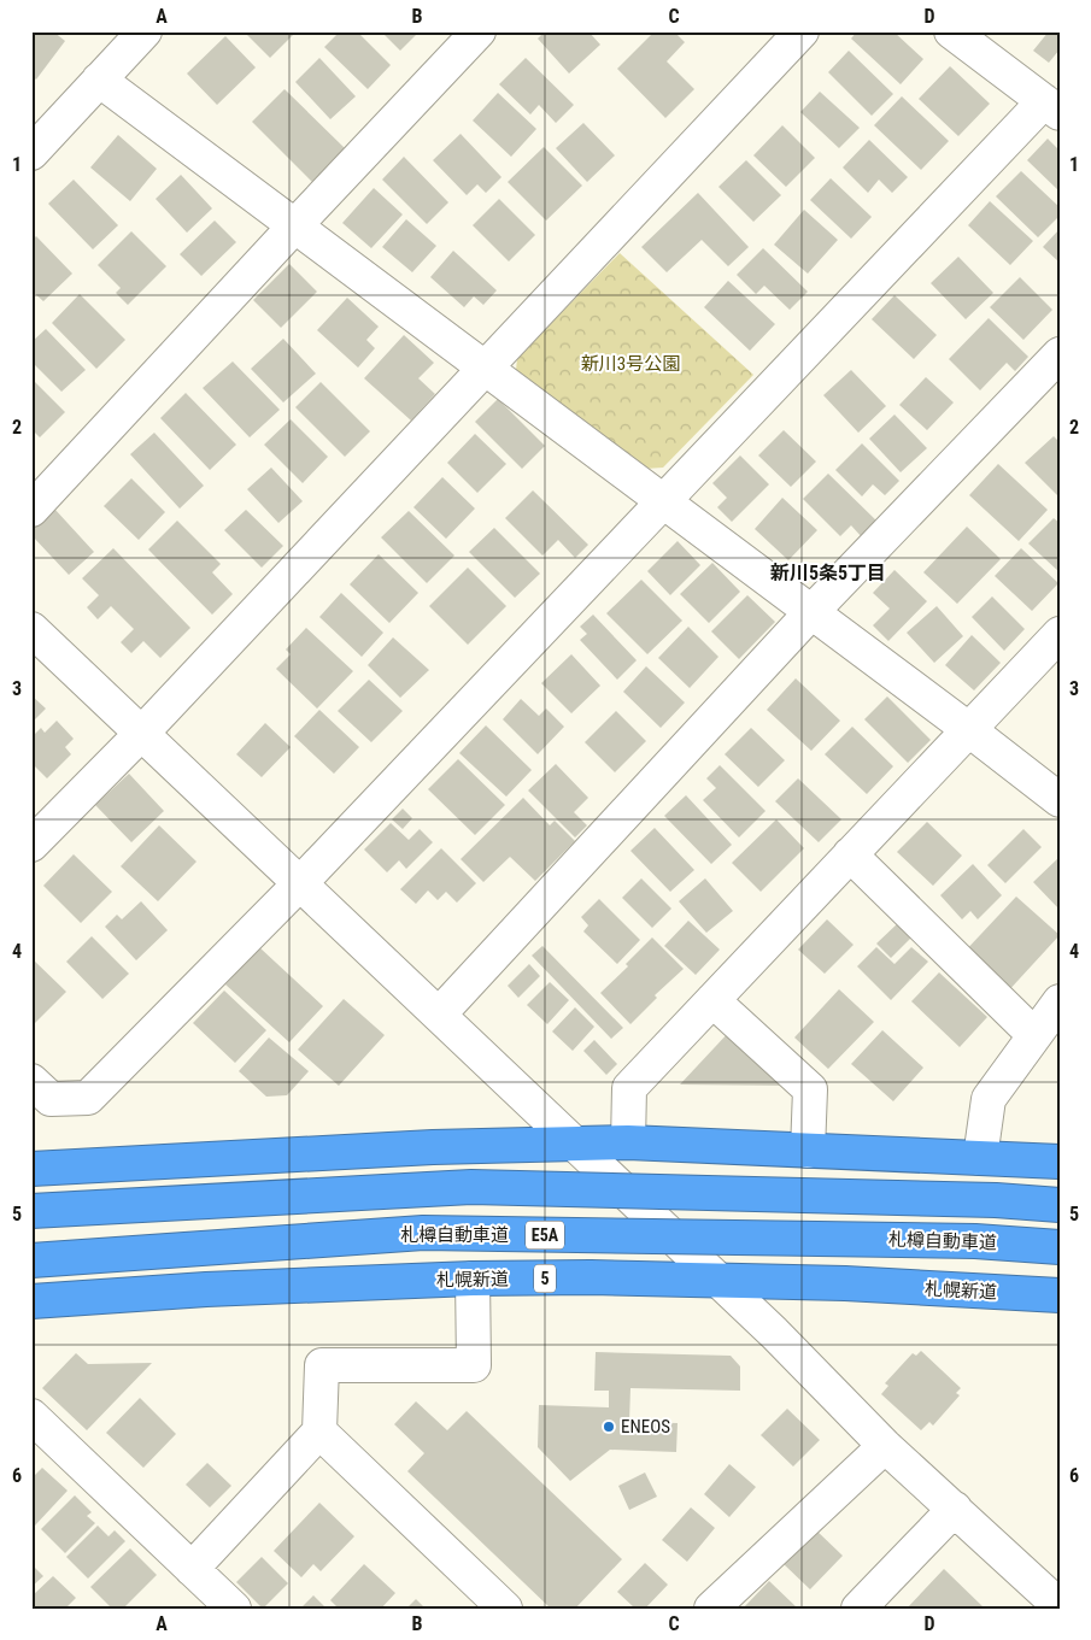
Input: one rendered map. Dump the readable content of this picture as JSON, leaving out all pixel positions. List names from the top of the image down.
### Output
{
  "streets": {
    "highway": [
      "札樽自動車道",
      "E5A",
      "5",
      "札幌新道"
    ]
  },
  "districts": ["新川5条5丁目"],
  "parks": ["新川3号公園"],
  "places": ["ENEOS"],
  "grid": {
    "columns": [
      "A",
      "B",
      "C",
      "D"
    ],
    "rows": [
      "1",
      "2",
      "3",
      "4",
      "5",
      "6"
    ]
  }
}
